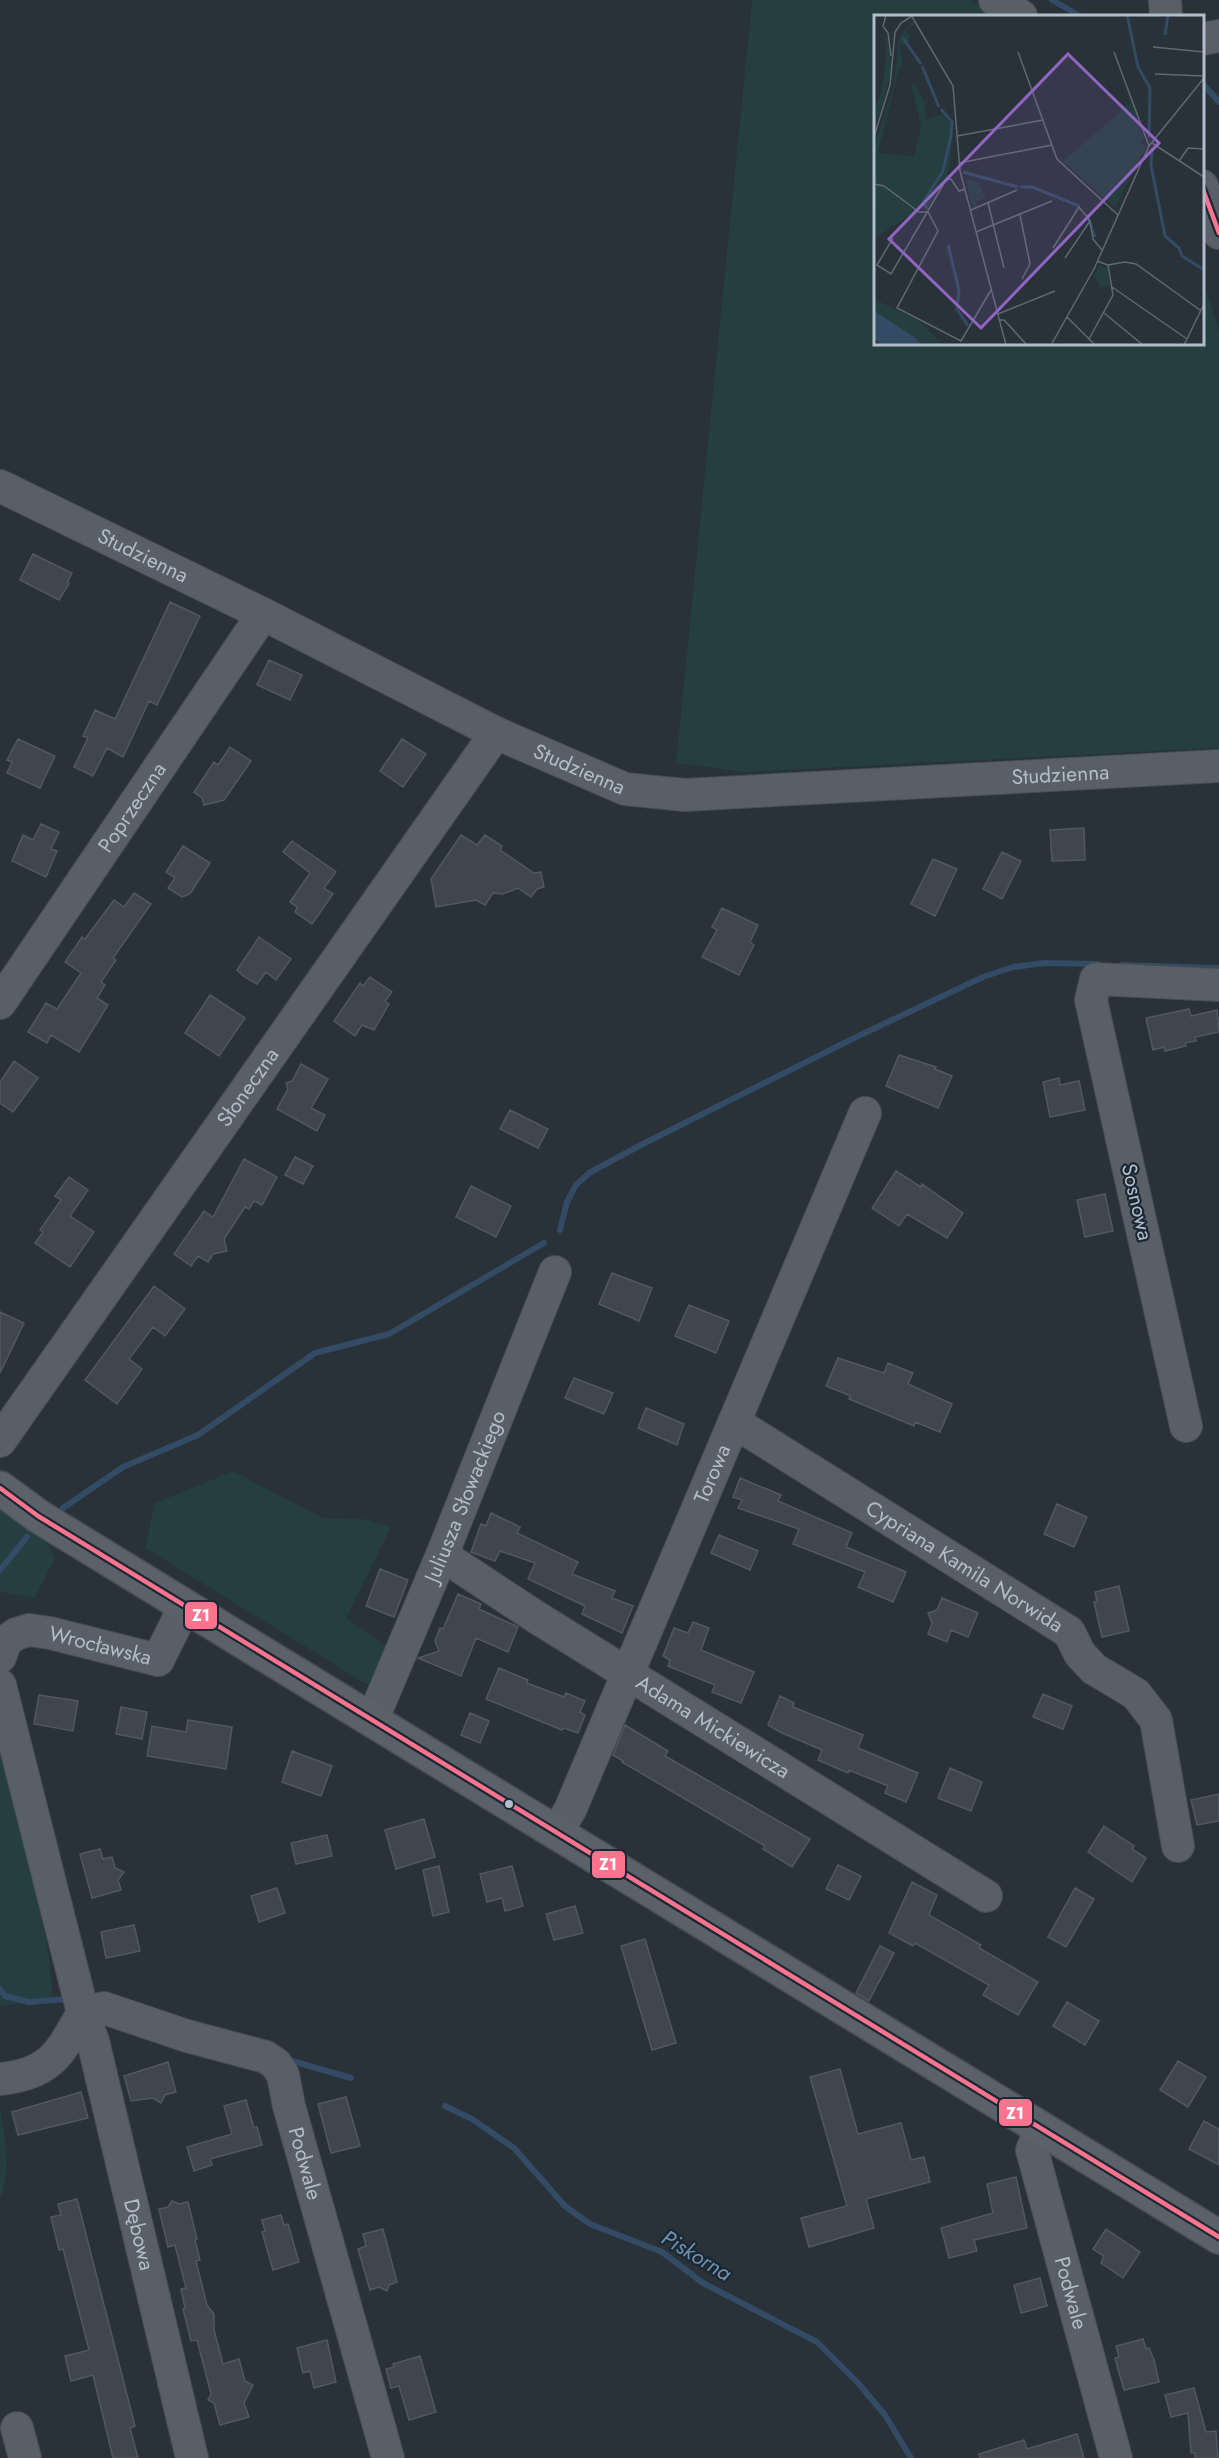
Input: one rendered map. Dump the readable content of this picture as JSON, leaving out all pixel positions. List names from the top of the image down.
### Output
{
  "streets": {
    "street": [
      "Studzienna",
      "Poprzeczna",
      "Słoneczna",
      "Sosnowa",
      "Torowa",
      "Juliusza Słowackiego",
      "Cypriana Kamila Norwida",
      "Wrocławska",
      "Adama Mickiewicza",
      "Podwale",
      "Dębowa"
    ]
  },
  "crossings": [
    ["Studzienna", "Poprzeczna"],
    ["Studzienna", "Słoneczna"],
    ["Torowa", "Cypriana Kamila Norwida"],
    ["Torowa", "Adama Mickiewicza"],
    ["Juliusza Słowackiego", "Adama Mickiewicza"],
    ["Podwale", "Dębowa"]
  ],
  "water": ["Piskorna"],
  "lines": ["transit line Z1"]
}
